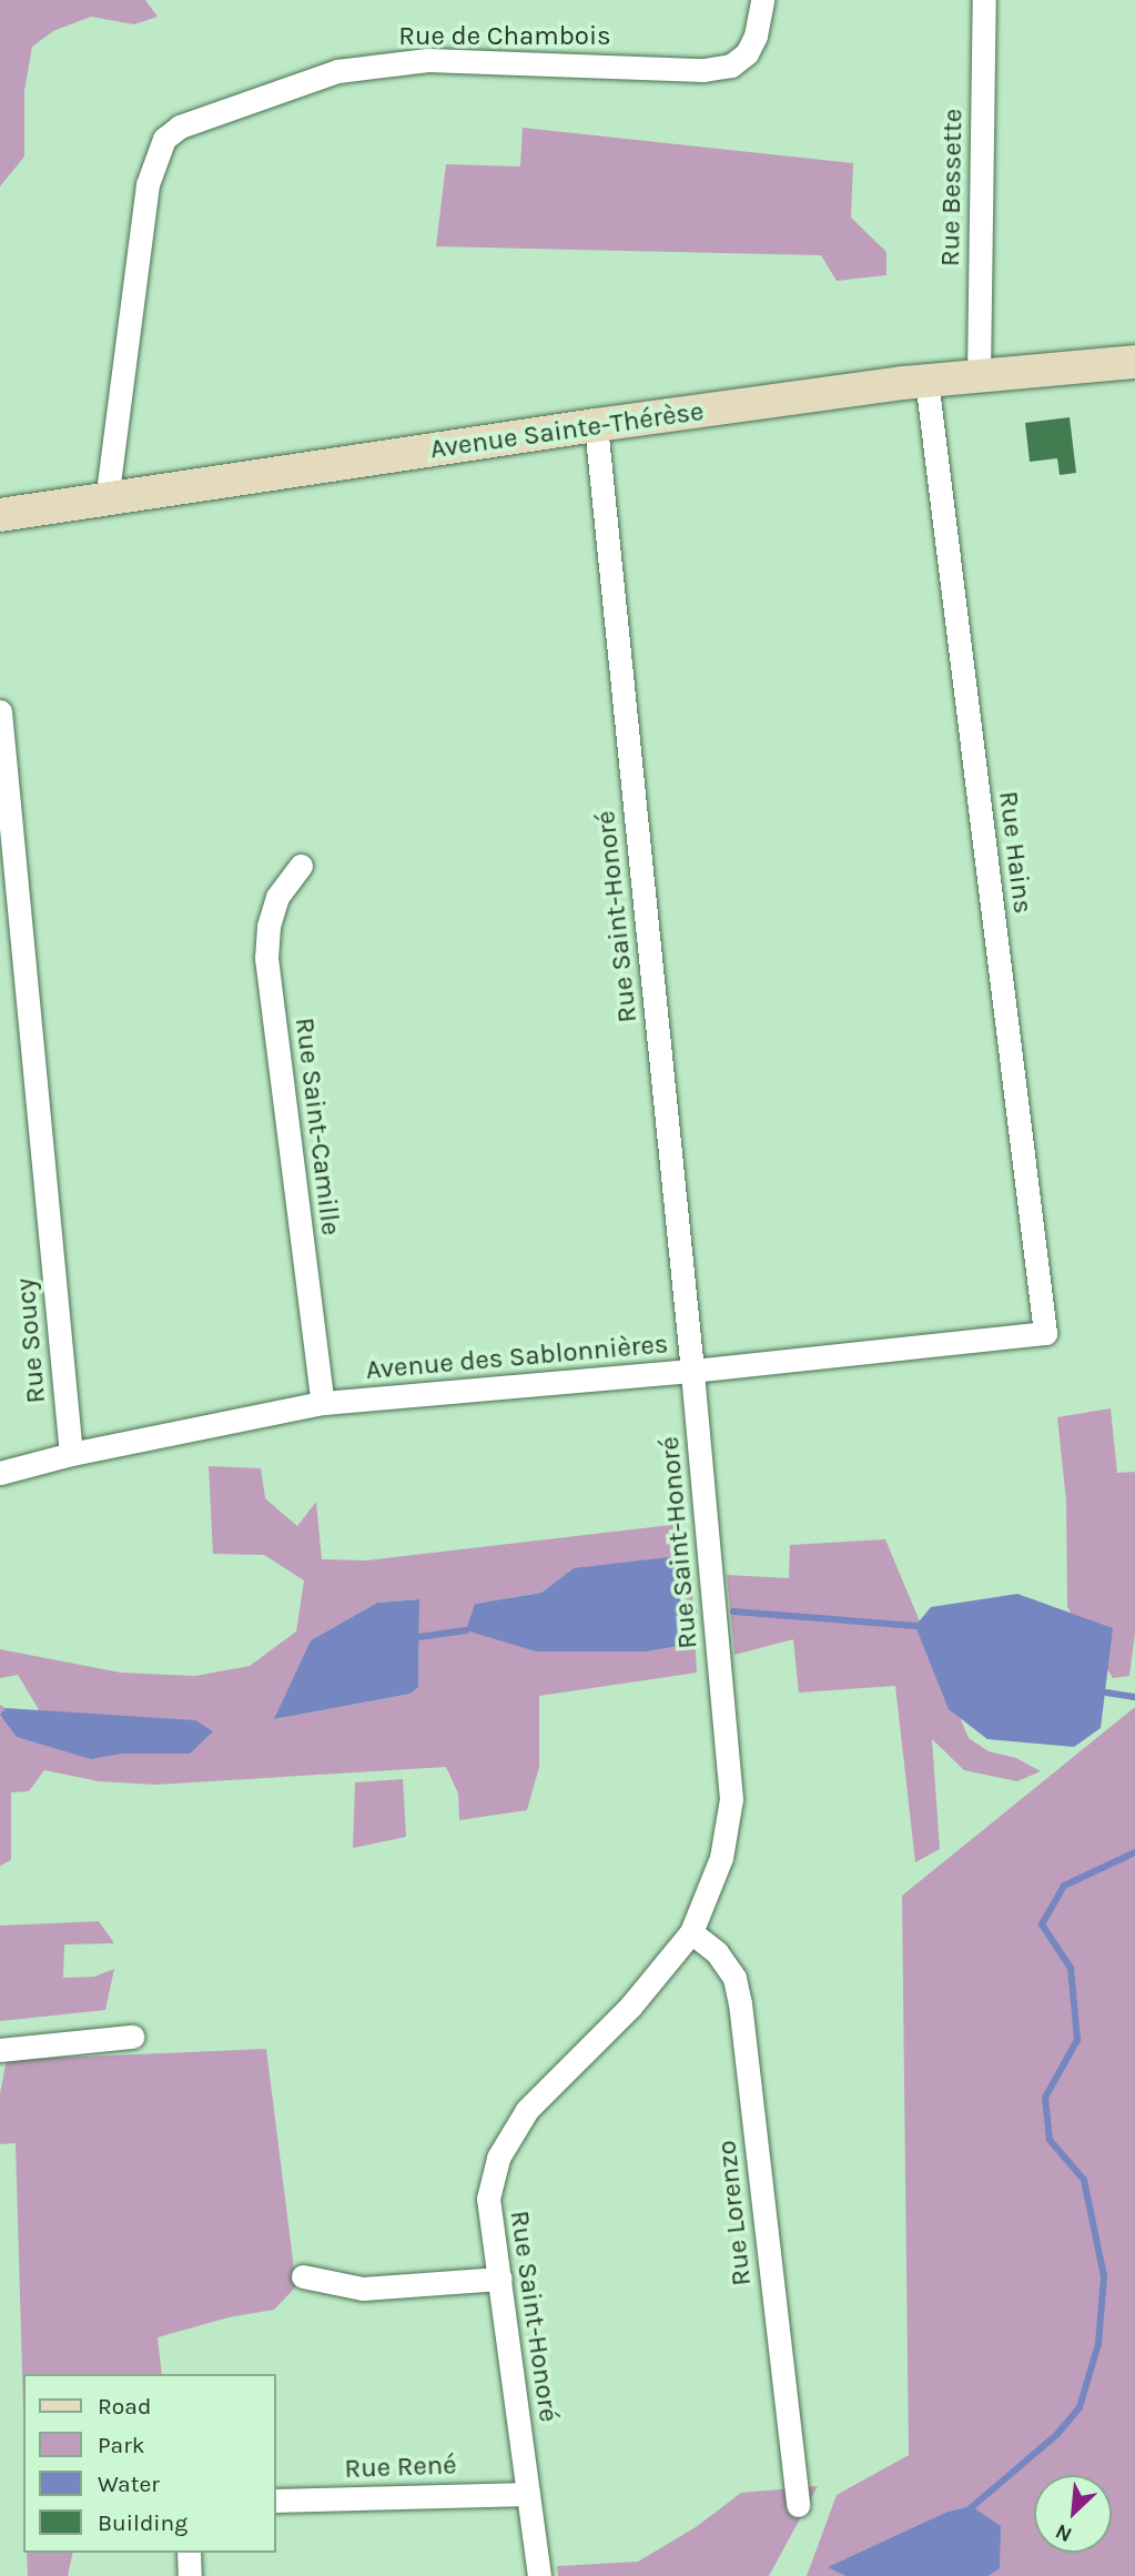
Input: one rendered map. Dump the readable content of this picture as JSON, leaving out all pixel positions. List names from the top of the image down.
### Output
{
  "streets": {
    "street": [
      "Rue de Chambois",
      "Rue Bessette",
      "Avenue Sainte-Thérèse",
      "Rue Hains",
      "Rue Saint-Honoré",
      "Rue Saint-Camille",
      "Rue Soucy",
      "Avenue des Sablonnières",
      "Rue Lorenzo",
      "Rue René"
    ]
  },
  "crossings": [
    ["Rue de Chambois", "Avenue Sainte-Thérèse"],
    ["Rue Bessette", "Avenue Sainte-Thérèse"],
    ["Avenue Sainte-Thérèse", "Rue Hains"],
    ["Avenue Sainte-Thérèse", "Rue Saint-Honoré"],
    ["Rue Hains", "Avenue des Sablonnières"],
    ["Rue Saint-Honoré", "Avenue des Sablonnières"],
    ["Rue Saint-Honoré", "Rue Lorenzo"],
    ["Rue Saint-Honoré", "Rue René"],
    ["Rue Saint-Camille", "Avenue des Sablonnières"],
    ["Rue Soucy", "Avenue des Sablonnières"]
  ],
  "legend": [
    "Road",
    "Park",
    "Water",
    "Building"
  ],
  "north": "bottom left"
}
